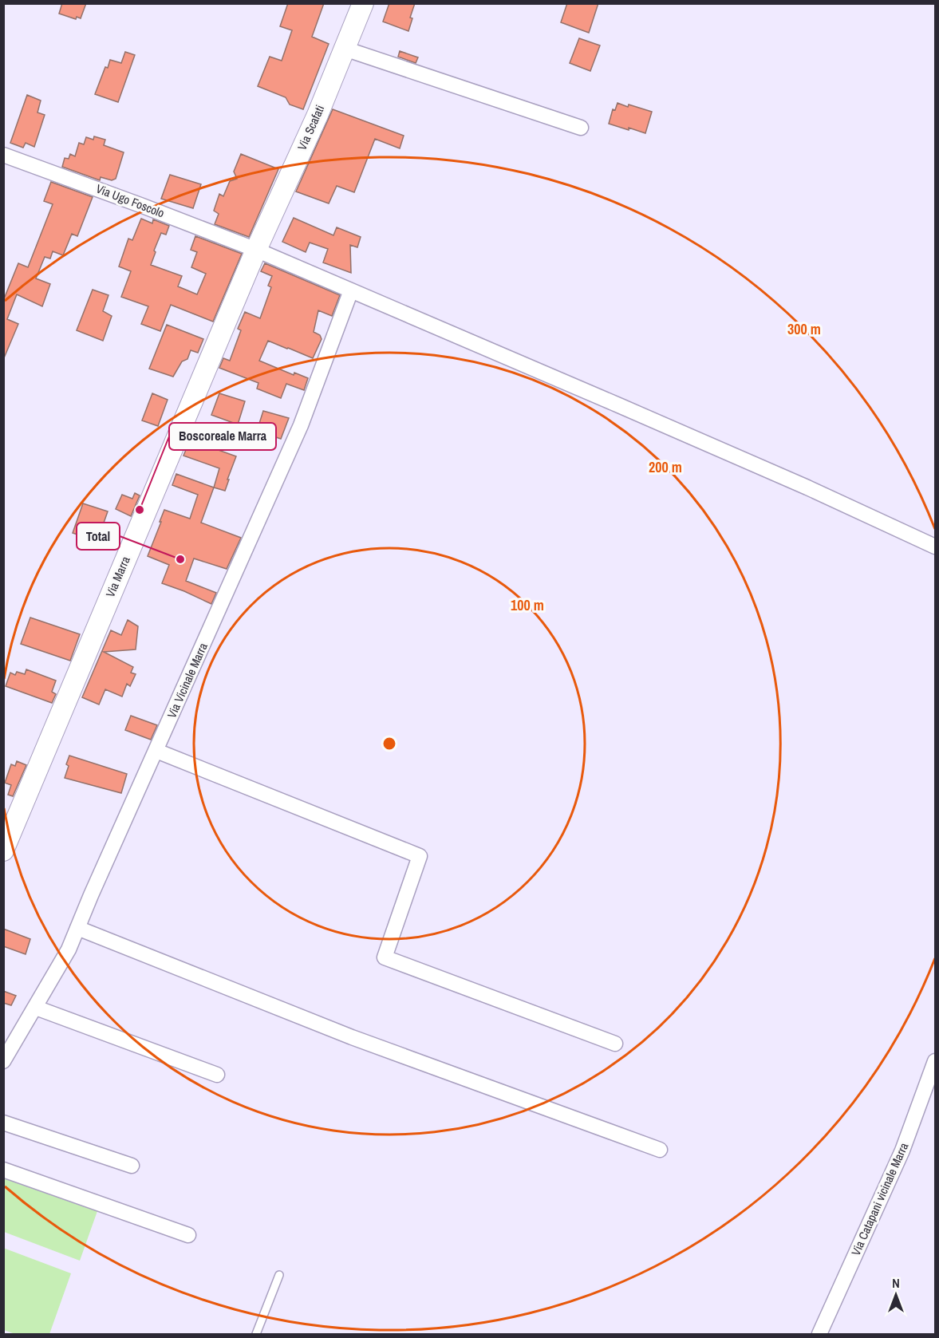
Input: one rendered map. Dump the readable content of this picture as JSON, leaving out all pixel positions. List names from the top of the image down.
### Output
{
  "streets": {
    "main road": ["Via Scafati", "Via Marra"],
    "street": ["Via Ugo Foscolo", "Via Vicinale Marra", "Via Catapani vicinale Marra"]
  },
  "crossings": [
    ["Via Scafati", "Via Ugo Foscolo"],
    ["Via Scafati", "Via Marra"],
    ["Via Ugo Foscolo", "Via Marra"],
    ["Via Ugo Foscolo", "Via Vicinale Marra"]
  ],
  "places": ["Boscoreale Marra", "Total"],
  "north": "top",
  "rings": ["300 m", "200 m", "100 m"]
}
